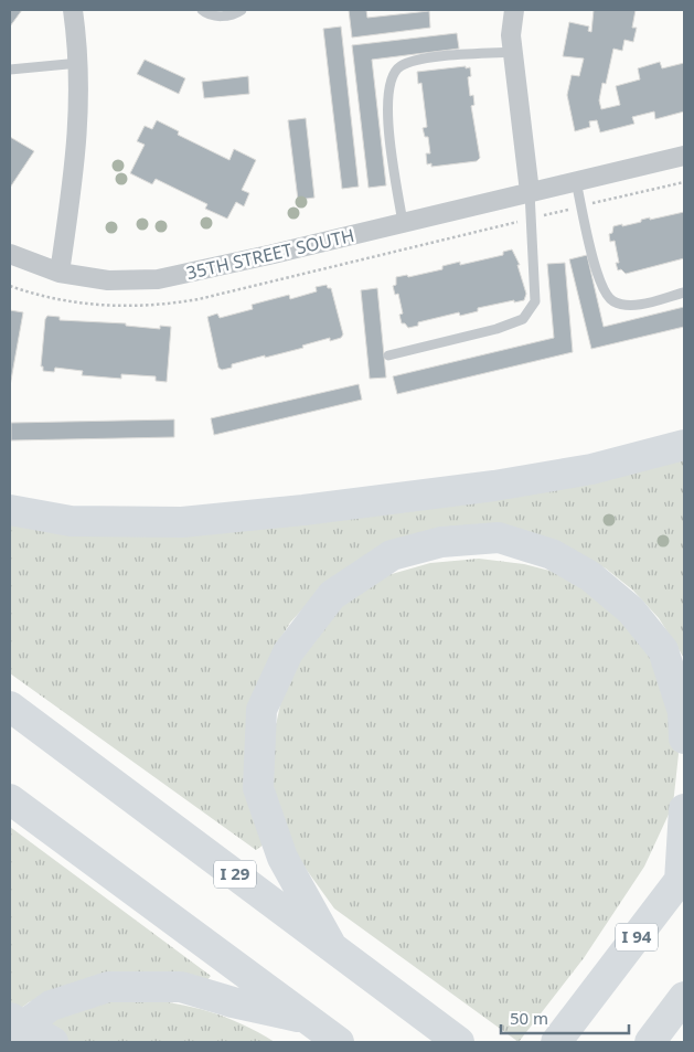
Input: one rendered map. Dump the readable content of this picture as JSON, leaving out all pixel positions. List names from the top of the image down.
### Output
{
  "streets": {
    "highway": ["I 29", "I 94"],
    "street": ["35TH STREET SOUTH"]
  },
  "scale_bar": "50 m"
}
